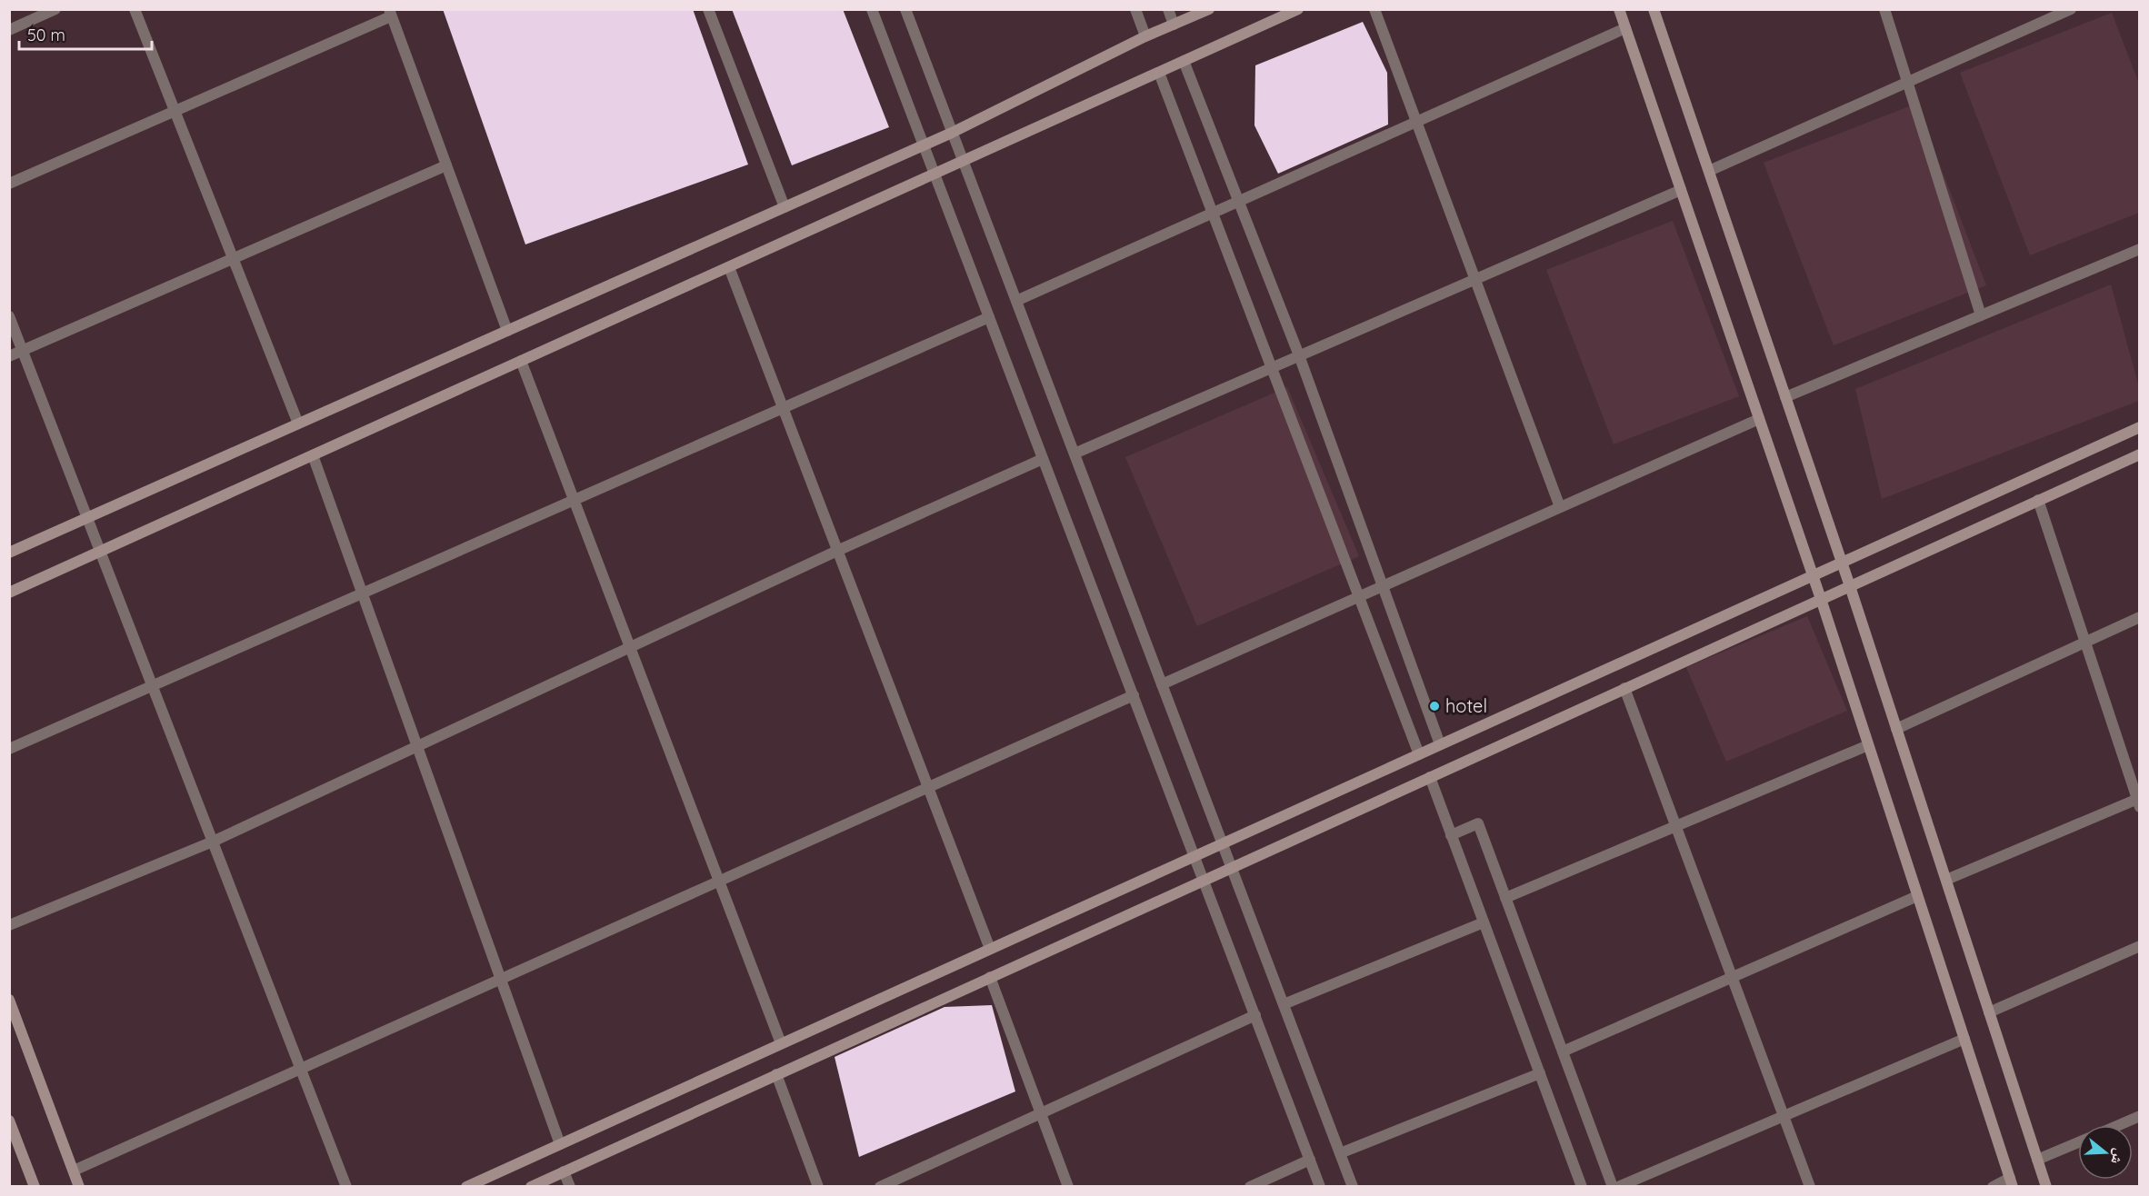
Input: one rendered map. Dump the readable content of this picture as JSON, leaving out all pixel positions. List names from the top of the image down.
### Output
{
  "places": ["hotel"],
  "scale_bar": "50 m",
  "north": "right"
}
